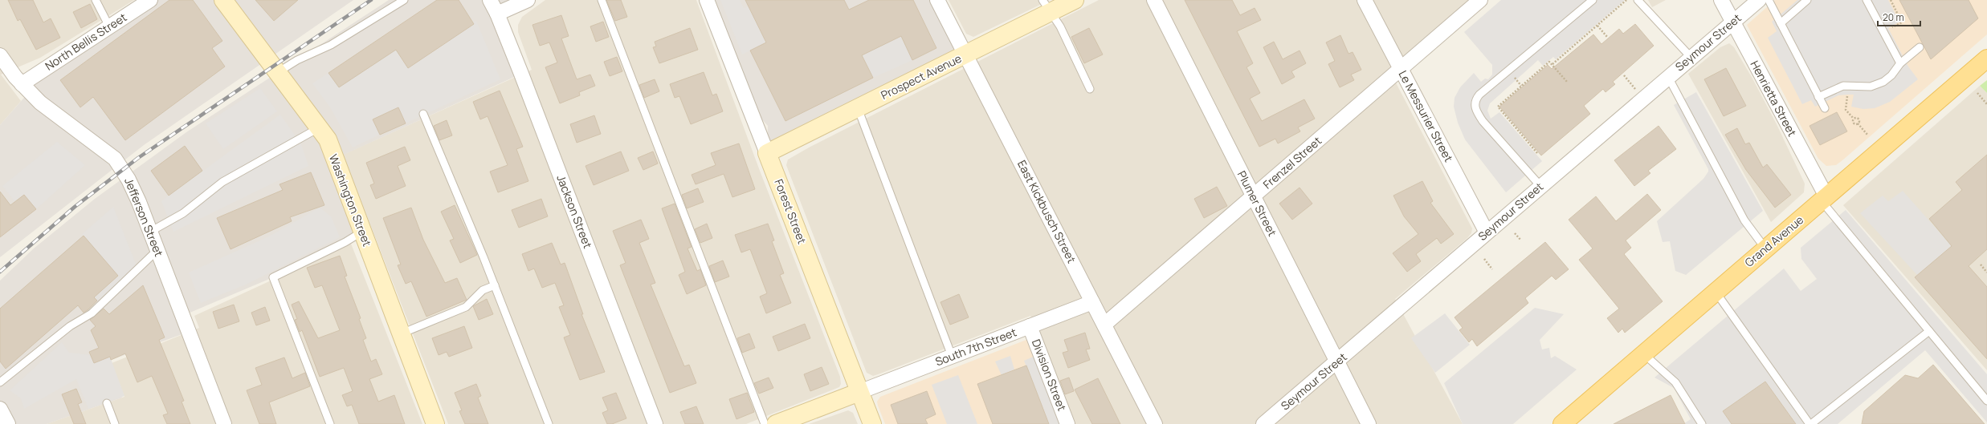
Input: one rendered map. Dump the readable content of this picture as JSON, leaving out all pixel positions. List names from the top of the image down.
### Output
{
  "streets": {
    "main road": ["Grand Avenue"],
    "street": [
      "North Bellis Street",
      "Seymour Street",
      "Prospect Avenue",
      "Henrietta Street",
      "Le Messurier Street",
      "Frenzel Street",
      "Washington Street",
      "Plumer Street",
      "Jackson Street",
      "Forest Street",
      "East Kickbusch Street",
      "Jefferson Street",
      "South 7th Street",
      "Division Street"
    ]
  },
  "crossings": [
    ["North Bellis Street", "Jefferson Street"],
    ["Seymour Street", "Henrietta Street"],
    ["Seymour Street", "Le Messurier Street"],
    ["Seymour Street", "Plumer Street"],
    ["Prospect Avenue", "Forest Street"],
    ["Prospect Avenue", "East Kickbusch Street"],
    ["Henrietta Street", "Grand Avenue"],
    ["Le Messurier Street", "Frenzel Street"],
    ["Frenzel Street", "Plumer Street"],
    ["Frenzel Street", "East Kickbusch Street"],
    ["Forest Street", "South 7th Street"],
    ["East Kickbusch Street", "South 7th Street"],
    ["South 7th Street", "Division Street"]
  ],
  "scale_bar": "20 m"
}
